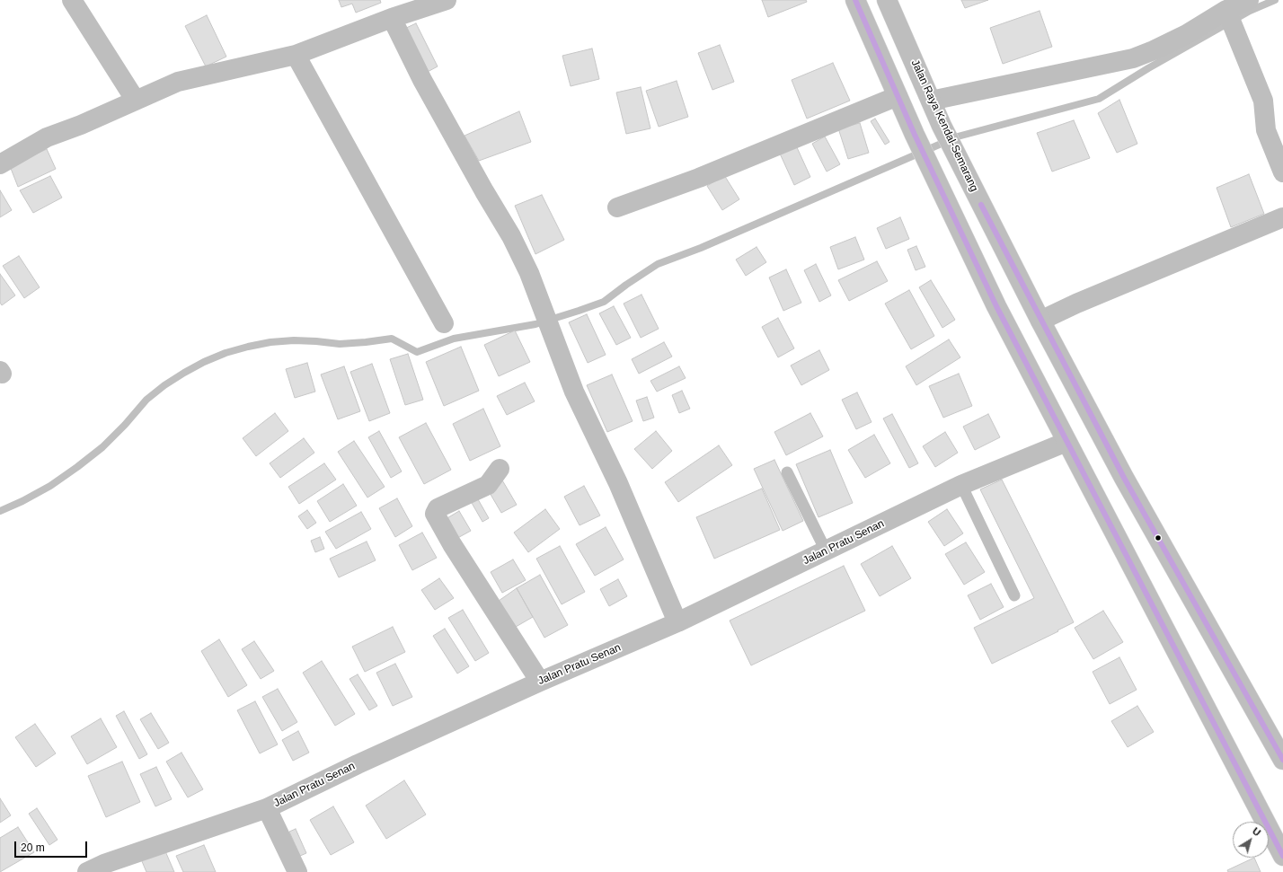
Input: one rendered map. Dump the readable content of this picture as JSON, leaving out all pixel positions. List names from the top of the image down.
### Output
{
  "streets": {
    "main road": ["Jalan Raya Kendal-Semarang", "Jalan Pratu Senan"]
  },
  "scale_bar": "20 m",
  "north": "top right"
}
